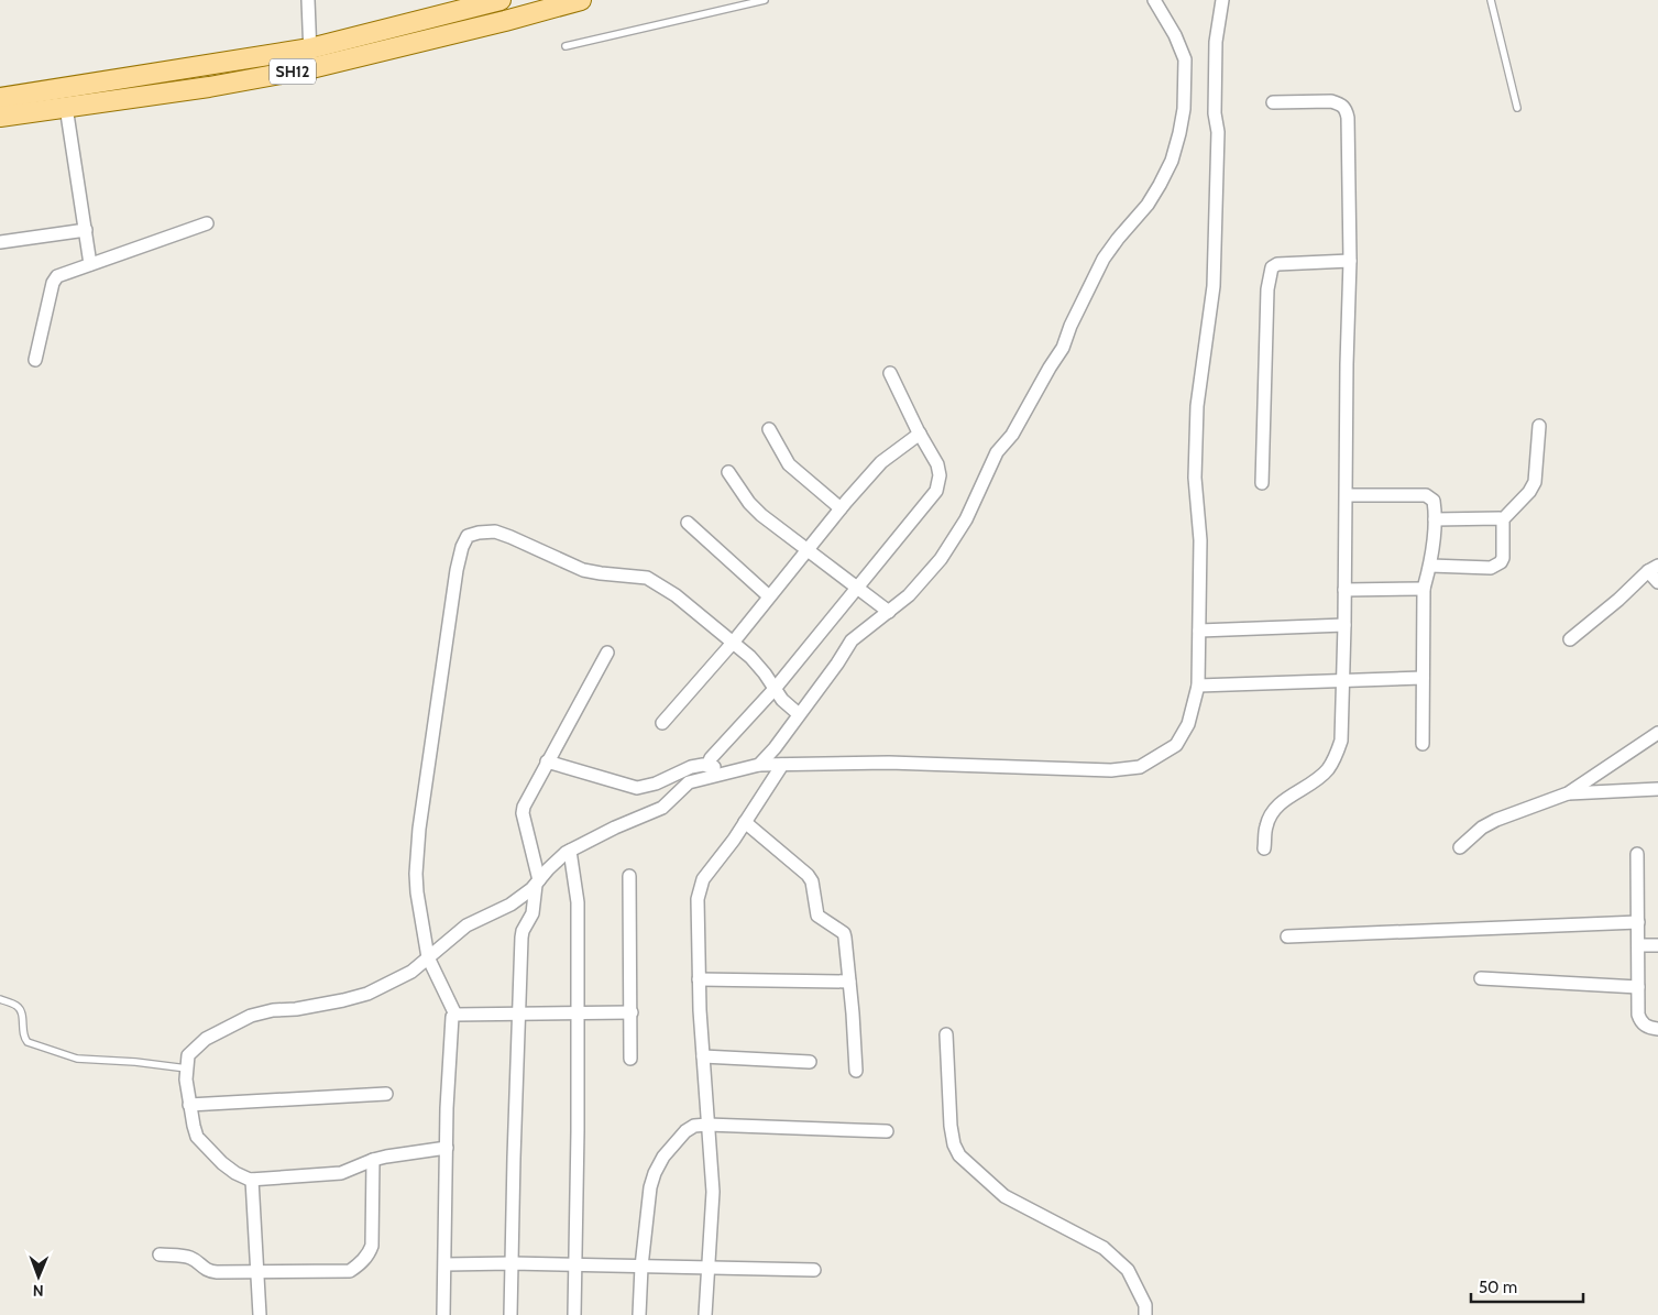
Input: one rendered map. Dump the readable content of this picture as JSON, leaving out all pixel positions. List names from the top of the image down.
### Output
{
  "streets": {
    "main road": ["SH12"]
  },
  "scale_bar": "50 m",
  "north": "bottom"
}
